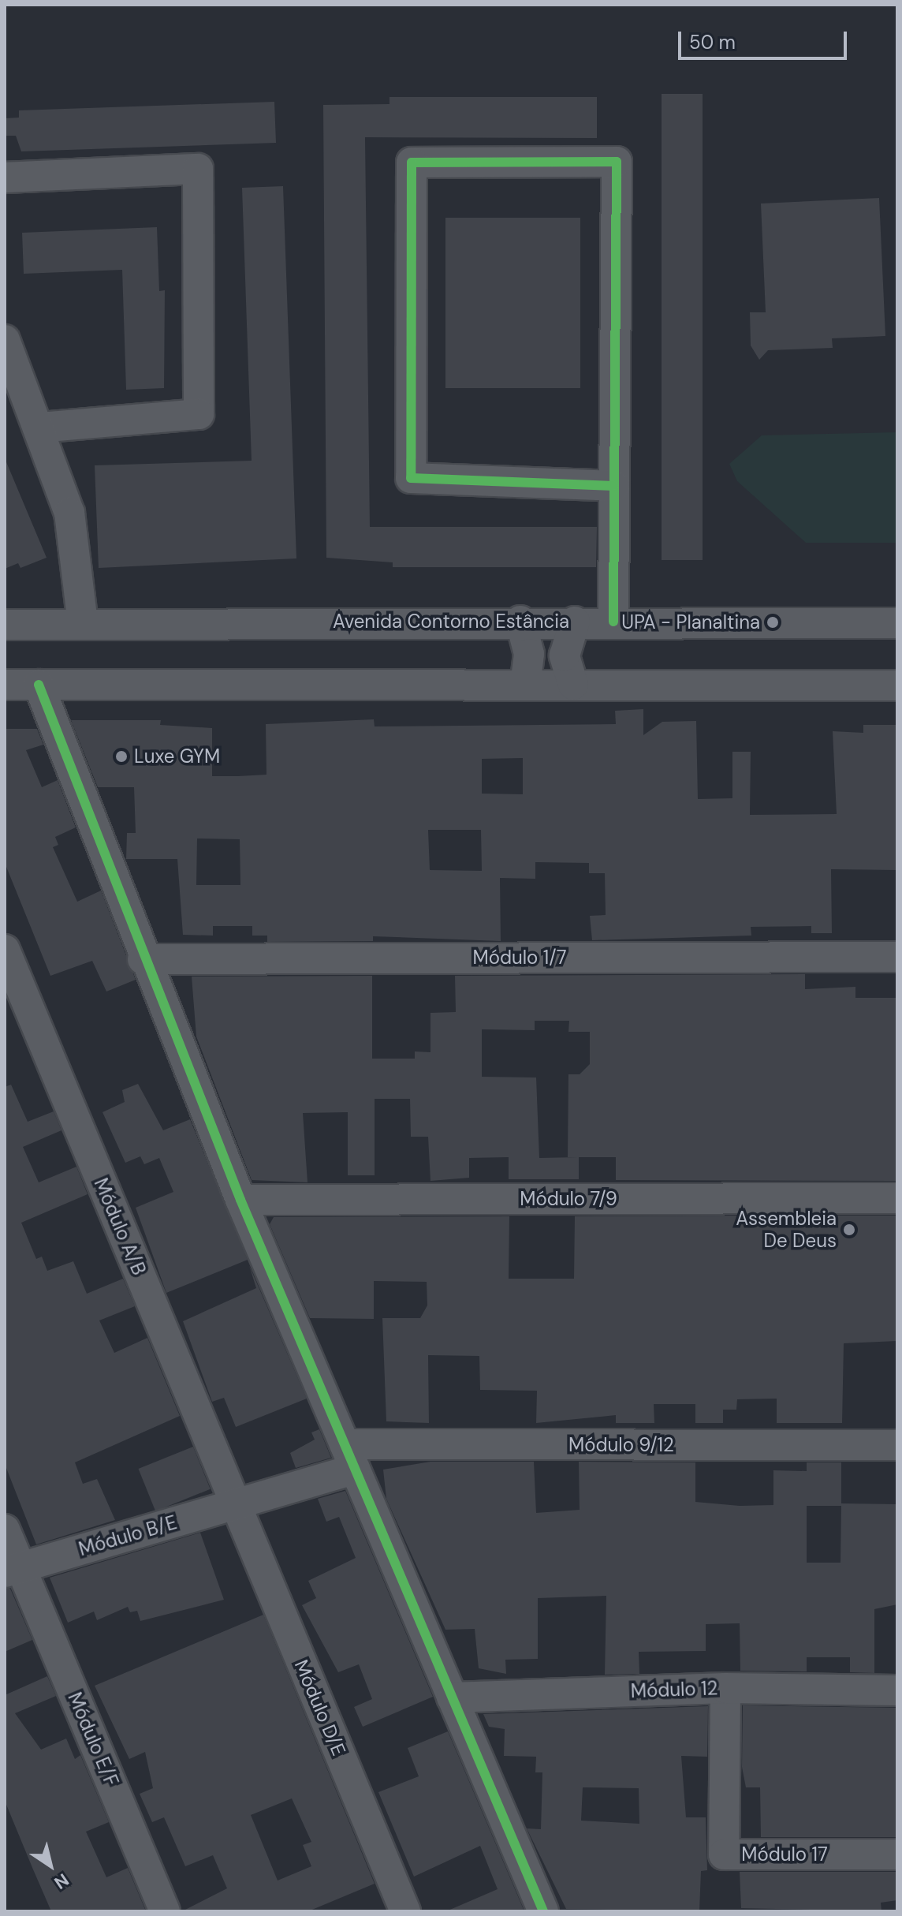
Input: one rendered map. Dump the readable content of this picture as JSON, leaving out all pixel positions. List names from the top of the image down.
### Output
{
  "streets": {
    "street": [
      "Avenida Contorno Estância",
      "Módulo 1/7",
      "Módulo 7/9",
      "Módulo A/B",
      "Módulo 9/12",
      "Módulo B/E",
      "Módulo 12",
      "Módulo D/E",
      "Módulo E/F",
      "Módulo 17"
    ]
  },
  "crossings": [
    ["Módulo A/B", "Módulo 9/12"],
    ["Módulo A/B", "Módulo B/E"],
    ["Módulo A/B", "Módulo D/E"],
    ["Módulo 9/12", "Módulo B/E"],
    ["Módulo 9/12", "Módulo D/E"],
    ["Módulo B/E", "Módulo D/E"],
    ["Módulo B/E", "Módulo E/F"],
    ["Módulo 12", "Módulo 17"]
  ],
  "places": ["UPA - Planaltina", "Luxe GYM", "Assembleia De Deus"],
  "scale_bar": "50 m",
  "north": "bottom right"
}
